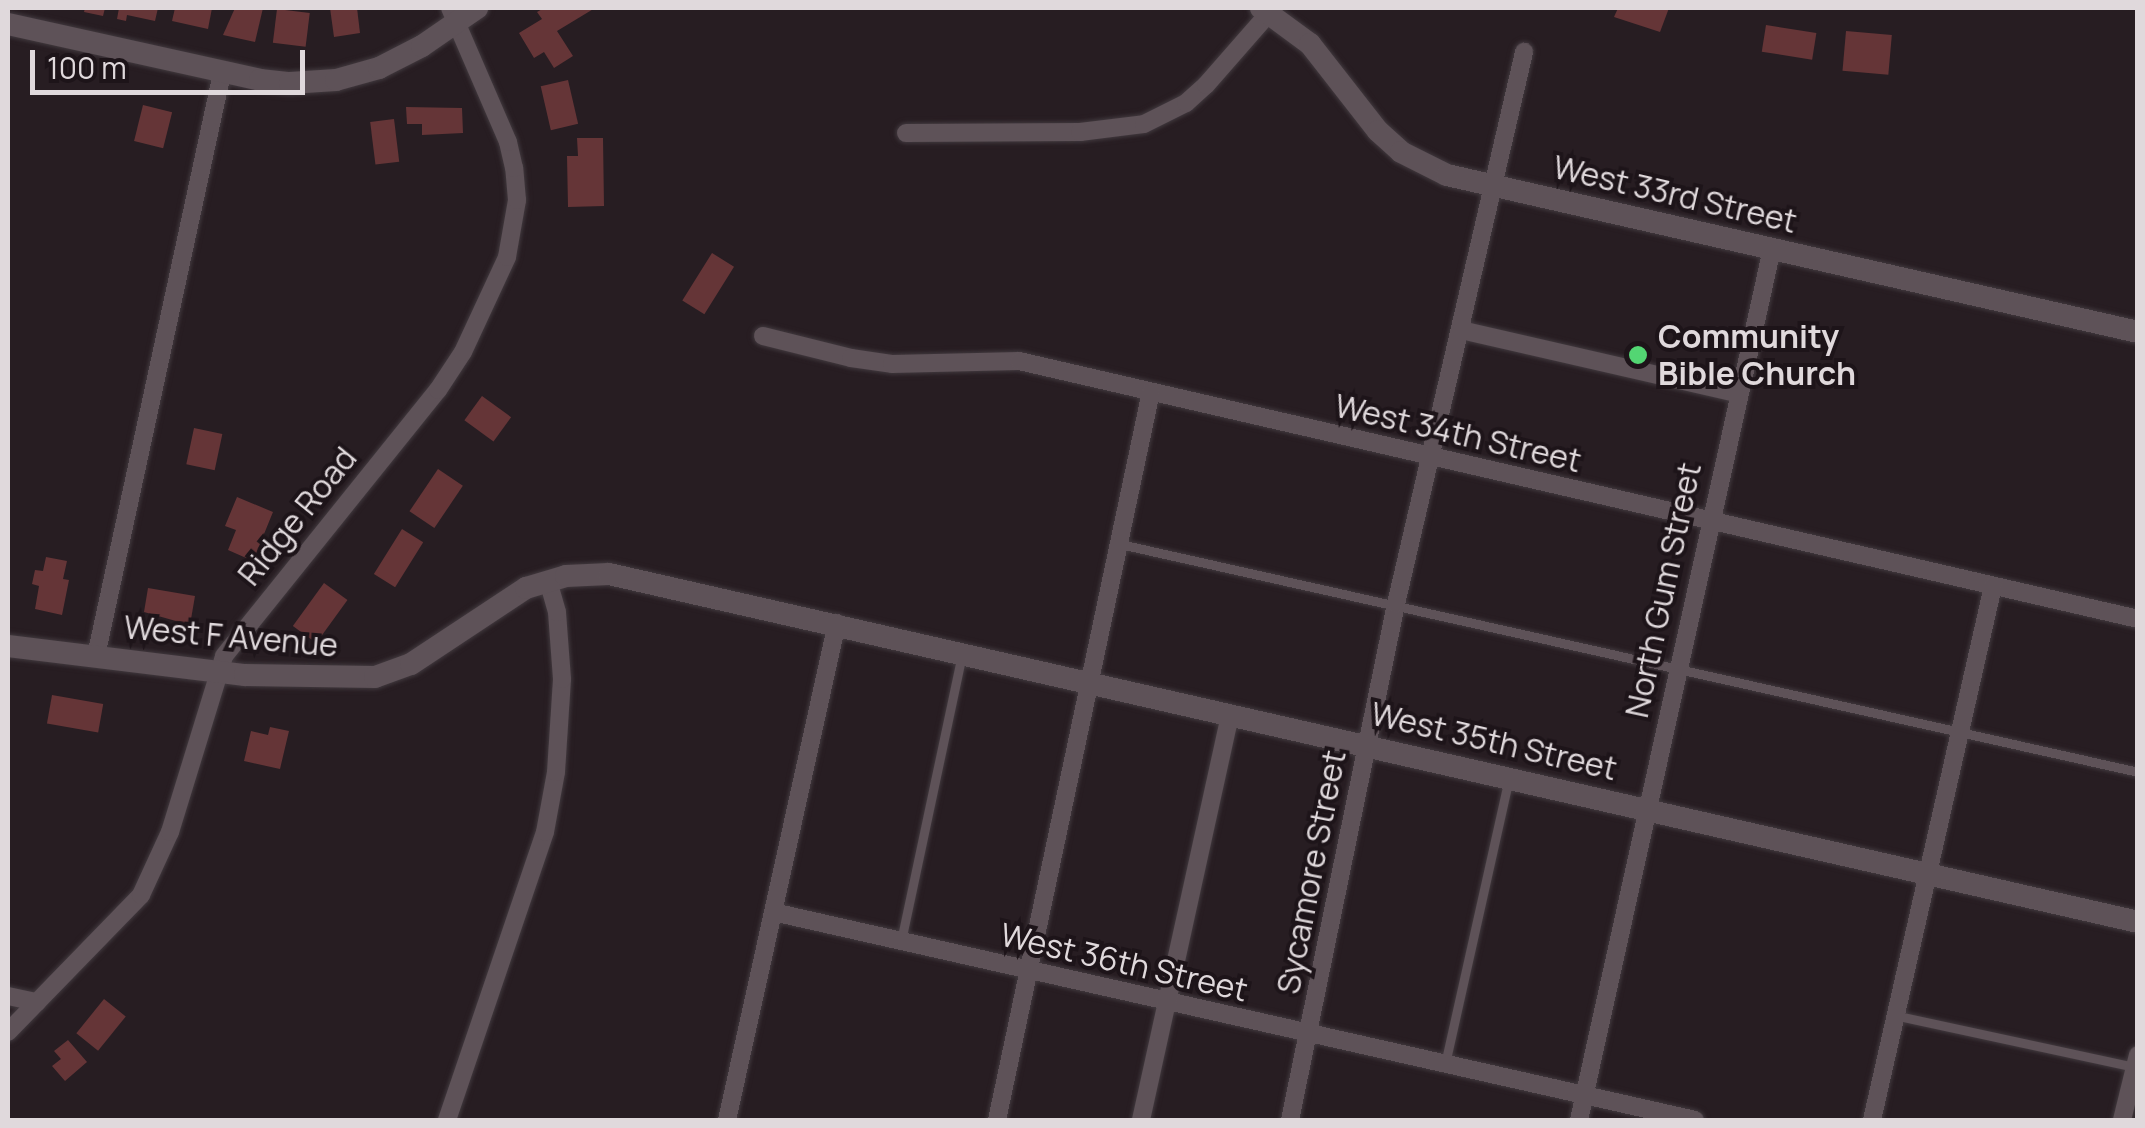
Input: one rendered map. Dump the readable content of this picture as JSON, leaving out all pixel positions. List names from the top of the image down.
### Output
{
  "streets": {
    "street": [
      "West 33rd Street",
      "West 34th Street",
      "Ridge Road",
      "North Gum Street",
      "West F Avenue",
      "West 35th Street",
      "Sycamore Street",
      "West 36th Street"
    ]
  },
  "crossings": [
    ["West 33rd Street", "North Gum Street"],
    ["West 33rd Street", "Sycamore Street"],
    ["West 34th Street", "North Gum Street"],
    ["West 34th Street", "Sycamore Street"],
    ["Ridge Road", "West F Avenue"],
    ["North Gum Street", "West 35th Street"],
    ["North Gum Street", "West 36th Street"],
    ["West F Avenue", "West 35th Street"],
    ["West 35th Street", "Sycamore Street"],
    ["Sycamore Street", "West 36th Street"]
  ],
  "places": ["Community Bible Church"],
  "scale_bar": "100 m"
}
